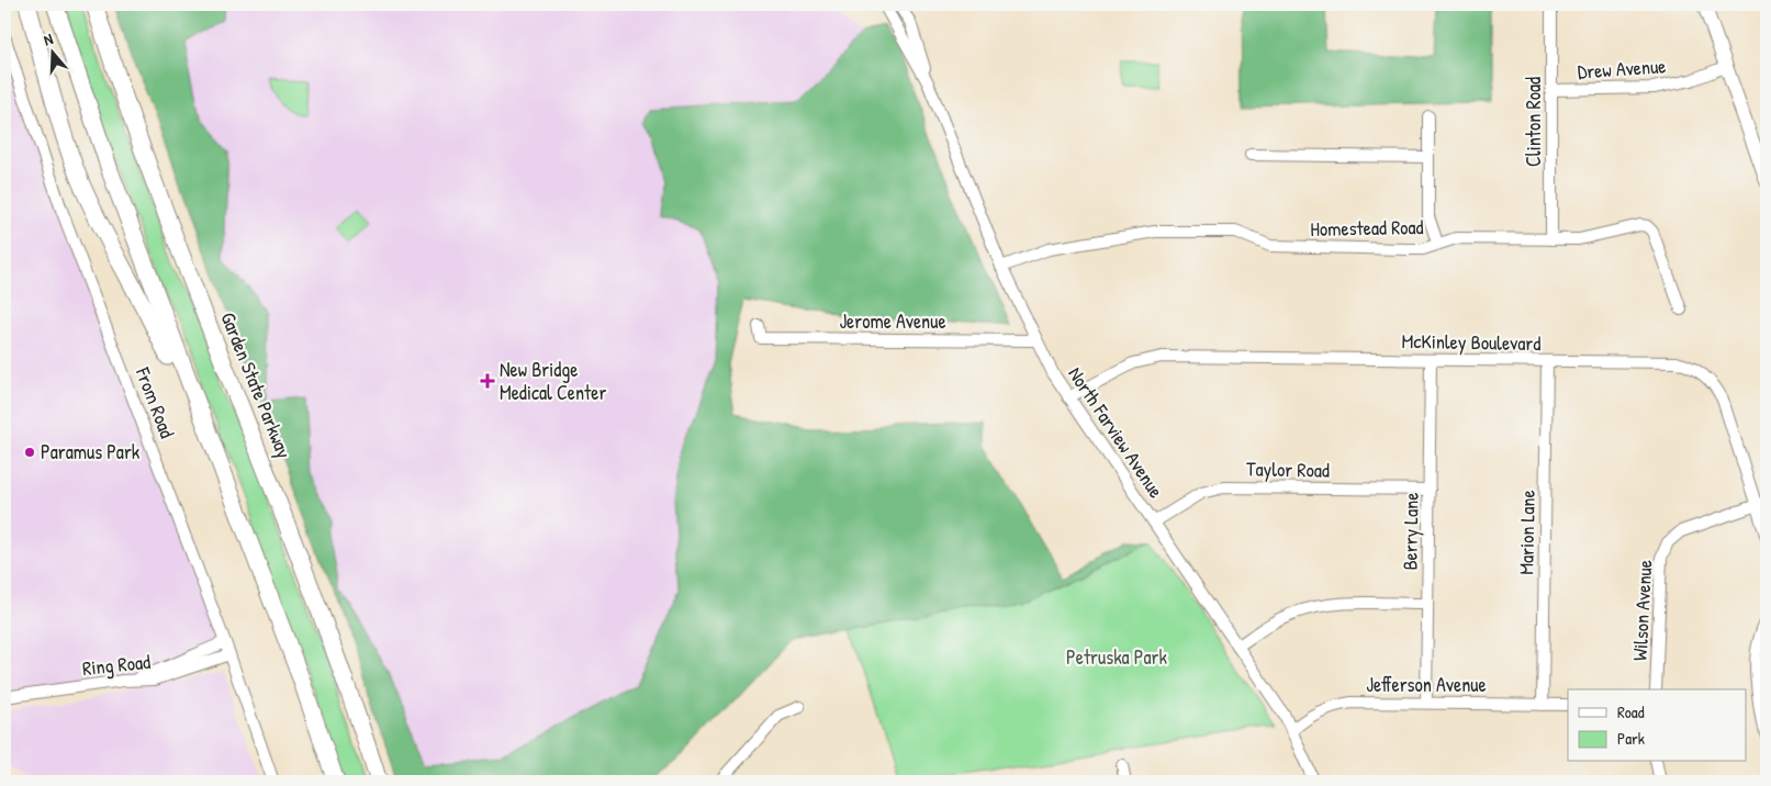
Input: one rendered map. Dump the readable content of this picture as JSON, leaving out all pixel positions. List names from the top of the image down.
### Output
{
  "streets": {
    "highway": ["Garden State Parkway"],
    "street": [
      "Drew Avenue",
      "Clinton Road",
      "Homestead Road",
      "Jerome Avenue",
      "McKinley Boulevard",
      "From Road",
      "North Farview Avenue",
      "Taylor Road",
      "Berry Lane",
      "Marion Lane",
      "Wilson Avenue",
      "Ring Road",
      "Jefferson Avenue"
    ]
  },
  "crossings": [
    ["Drew Avenue", "Clinton Road"],
    ["Clinton Road", "Homestead Road"],
    ["Homestead Road", "North Farview Avenue"],
    ["Jerome Avenue", "North Farview Avenue"],
    ["McKinley Boulevard", "North Farview Avenue"],
    ["McKinley Boulevard", "Berry Lane"],
    ["McKinley Boulevard", "Marion Lane"],
    ["McKinley Boulevard", "Wilson Avenue"],
    ["From Road", "Ring Road"],
    ["North Farview Avenue", "Taylor Road"],
    ["North Farview Avenue", "Jefferson Avenue"],
    ["Taylor Road", "Berry Lane"],
    ["Berry Lane", "Jefferson Avenue"],
    ["Marion Lane", "Jefferson Avenue"]
  ],
  "parks": ["Petruska Park"],
  "places": {
    "health": ["New Bridge Medical Center"],
    "other": ["Paramus Park"]
  },
  "legend": ["Road", "Park"],
  "north": "top"
}
